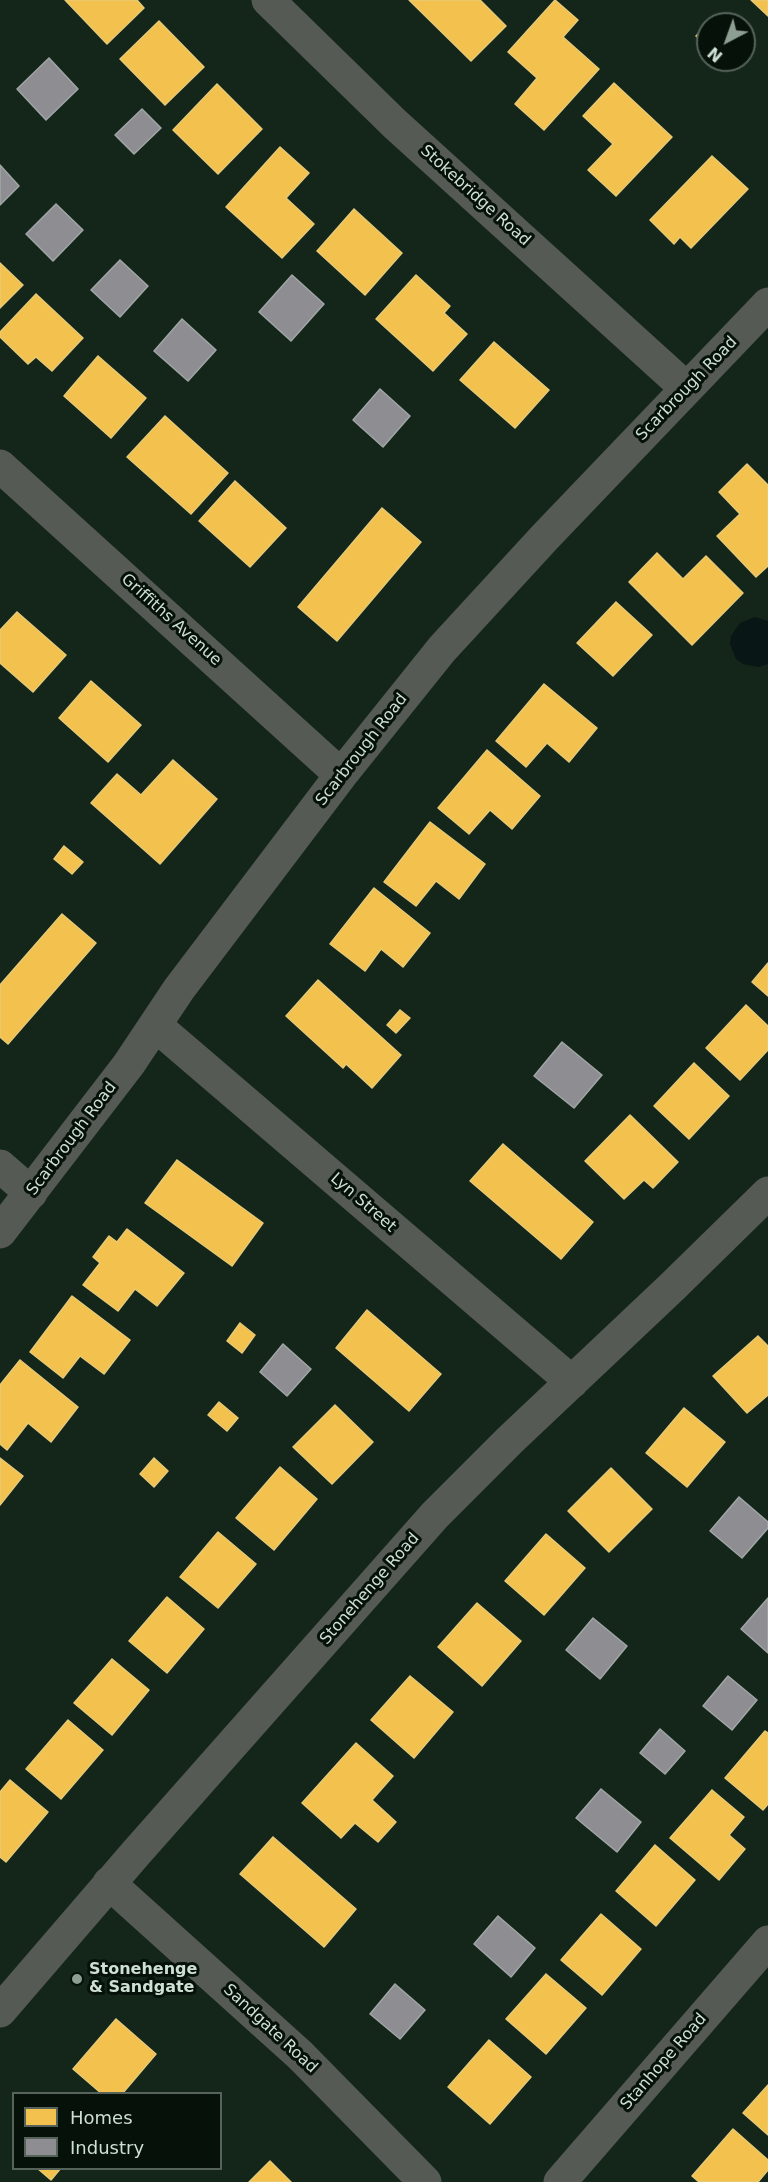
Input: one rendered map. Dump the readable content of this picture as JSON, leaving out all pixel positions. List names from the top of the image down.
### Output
{
  "streets": {
    "street": [
      "Stokebridge Road",
      "Scarbrough Road",
      "Griffiths Avenue",
      "Lyn Street",
      "Stonehenge Road",
      "Sandgate Road",
      "Stanhope Road"
    ]
  },
  "crossings": [
    ["Stokebridge Road", "Scarbrough Road"],
    ["Scarbrough Road", "Griffiths Avenue"],
    ["Scarbrough Road", "Lyn Street"],
    ["Lyn Street", "Stonehenge Road"],
    ["Stonehenge Road", "Sandgate Road"]
  ],
  "places": ["Stonehenge & Sandgate"],
  "legend": ["Homes", "Industry"],
  "north": "bottom left"
}
